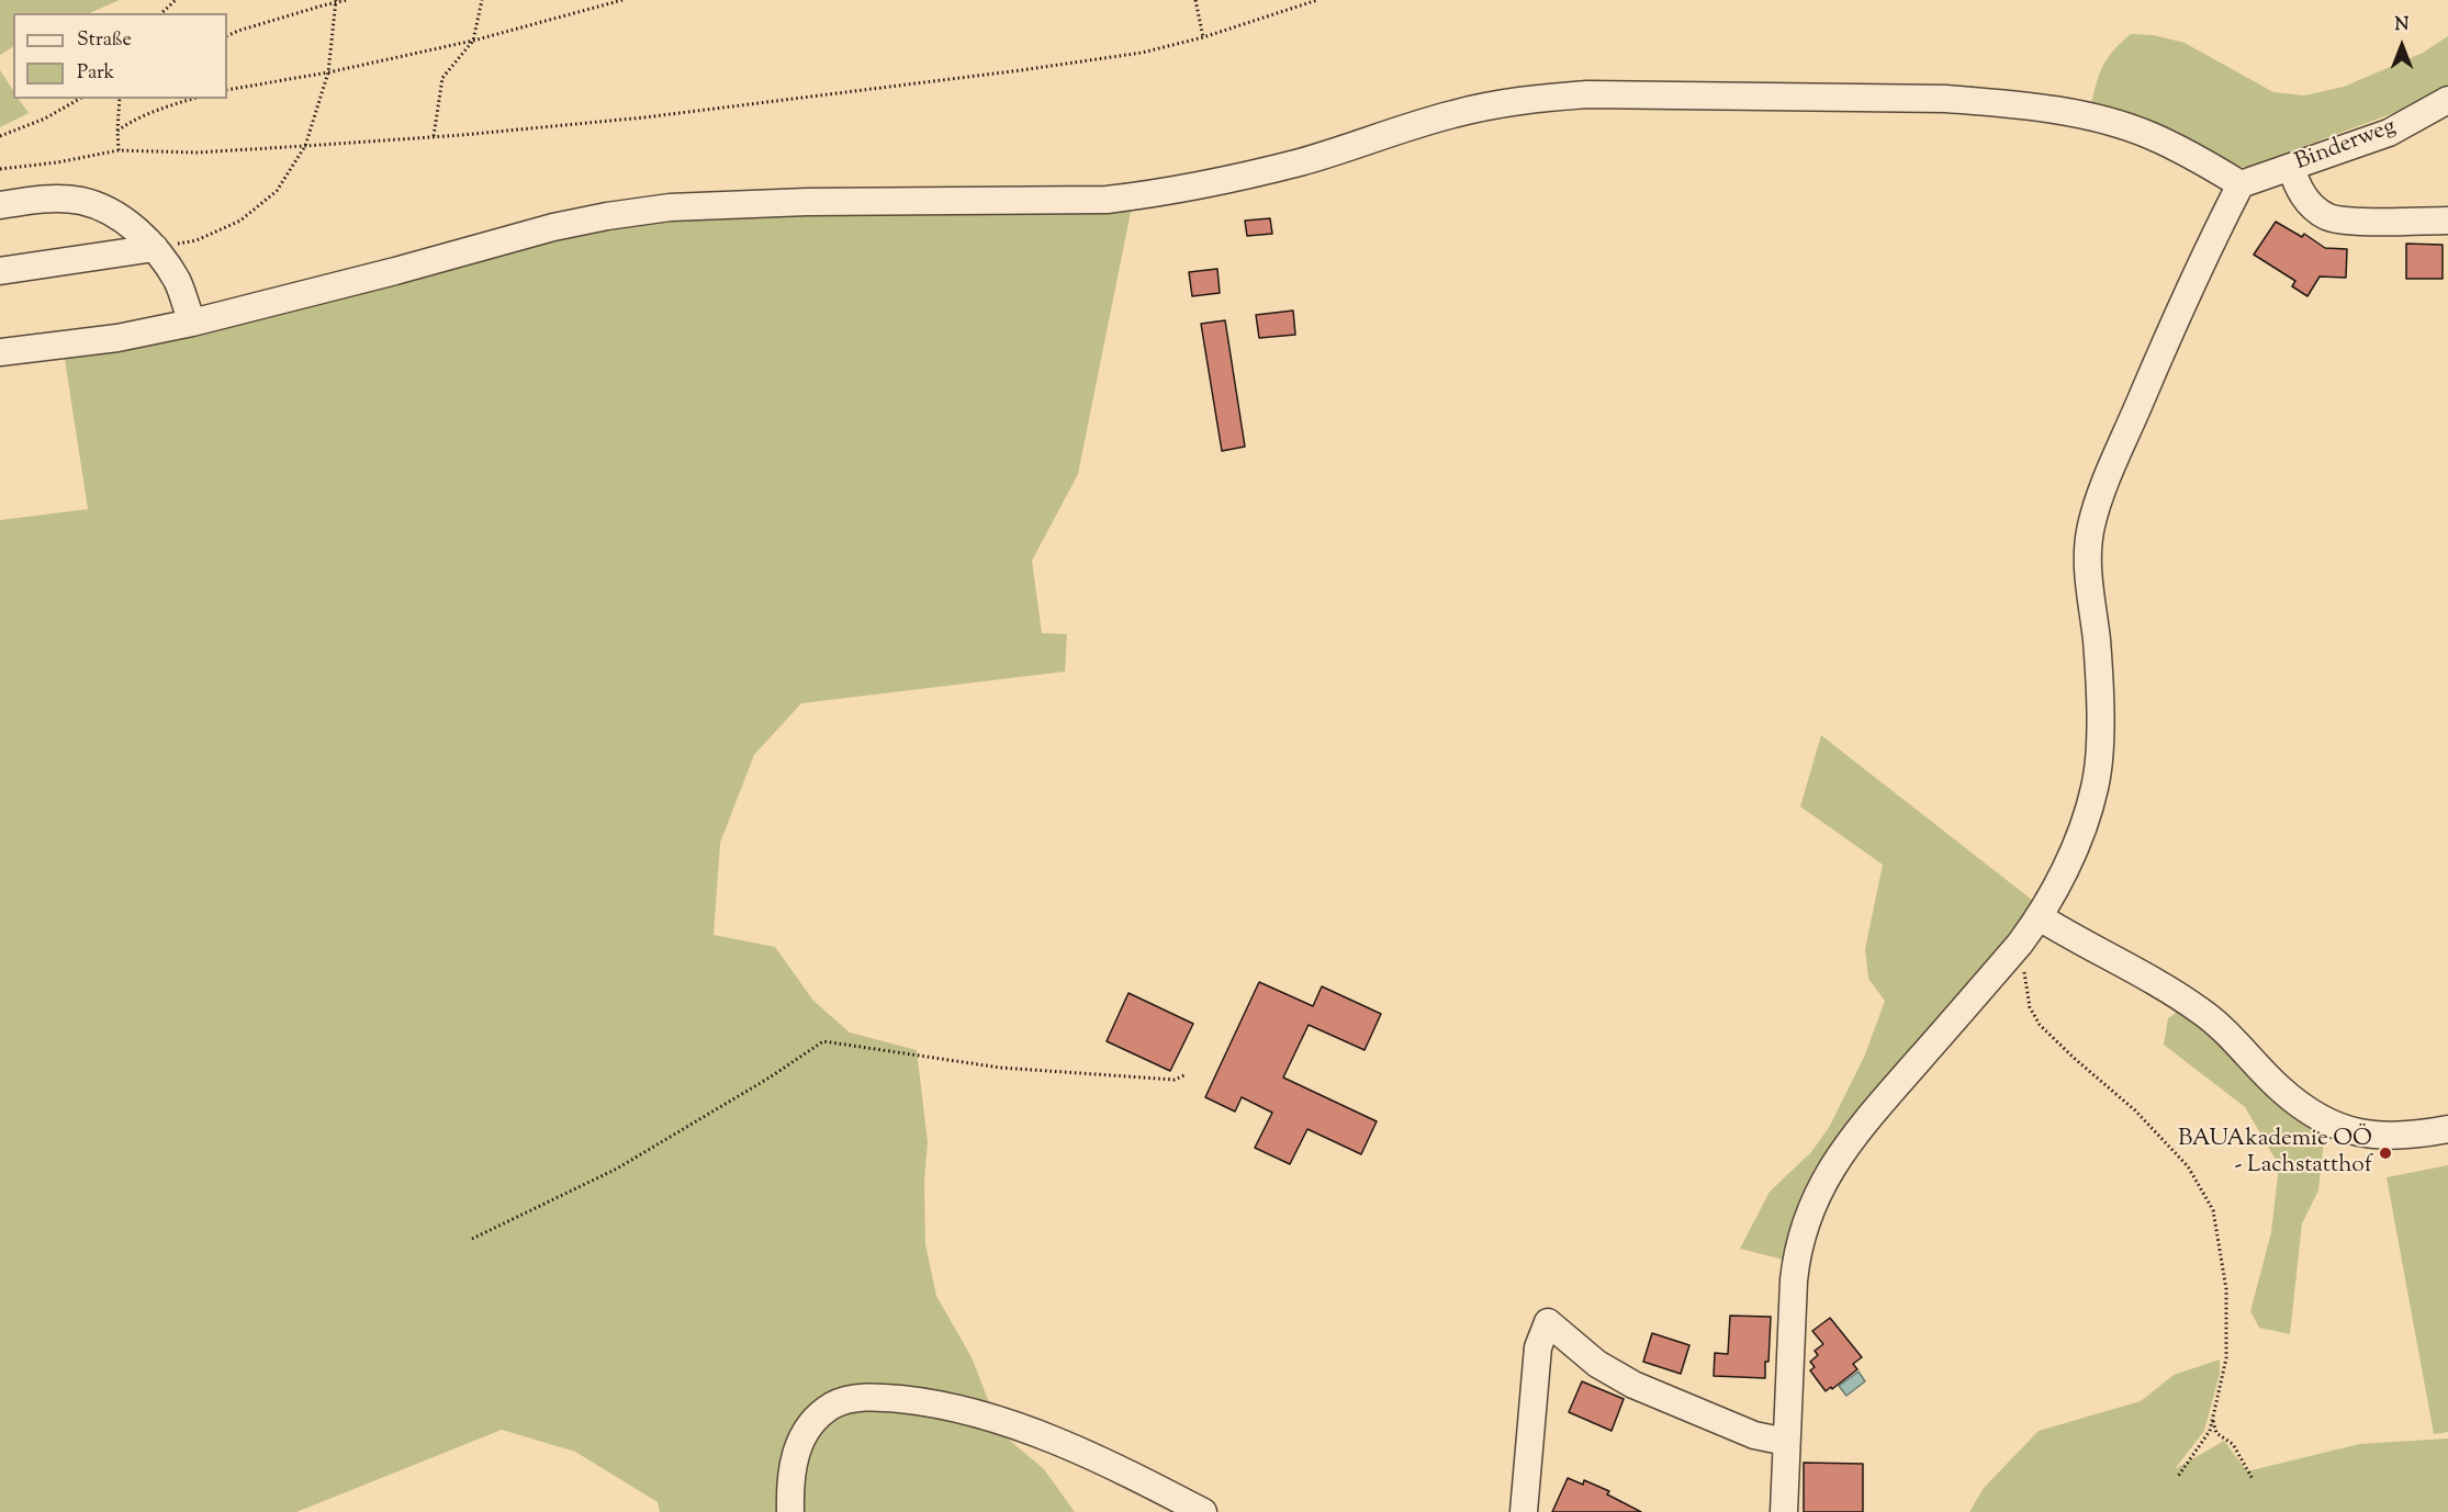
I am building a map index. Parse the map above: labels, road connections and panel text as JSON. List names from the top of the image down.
{
  "streets": {
    "street": ["Binderweg"]
  },
  "places": ["BAUAkademie OÖ - Lachstatthof"],
  "legend": ["Straße", "Park"],
  "north": "top"
}
